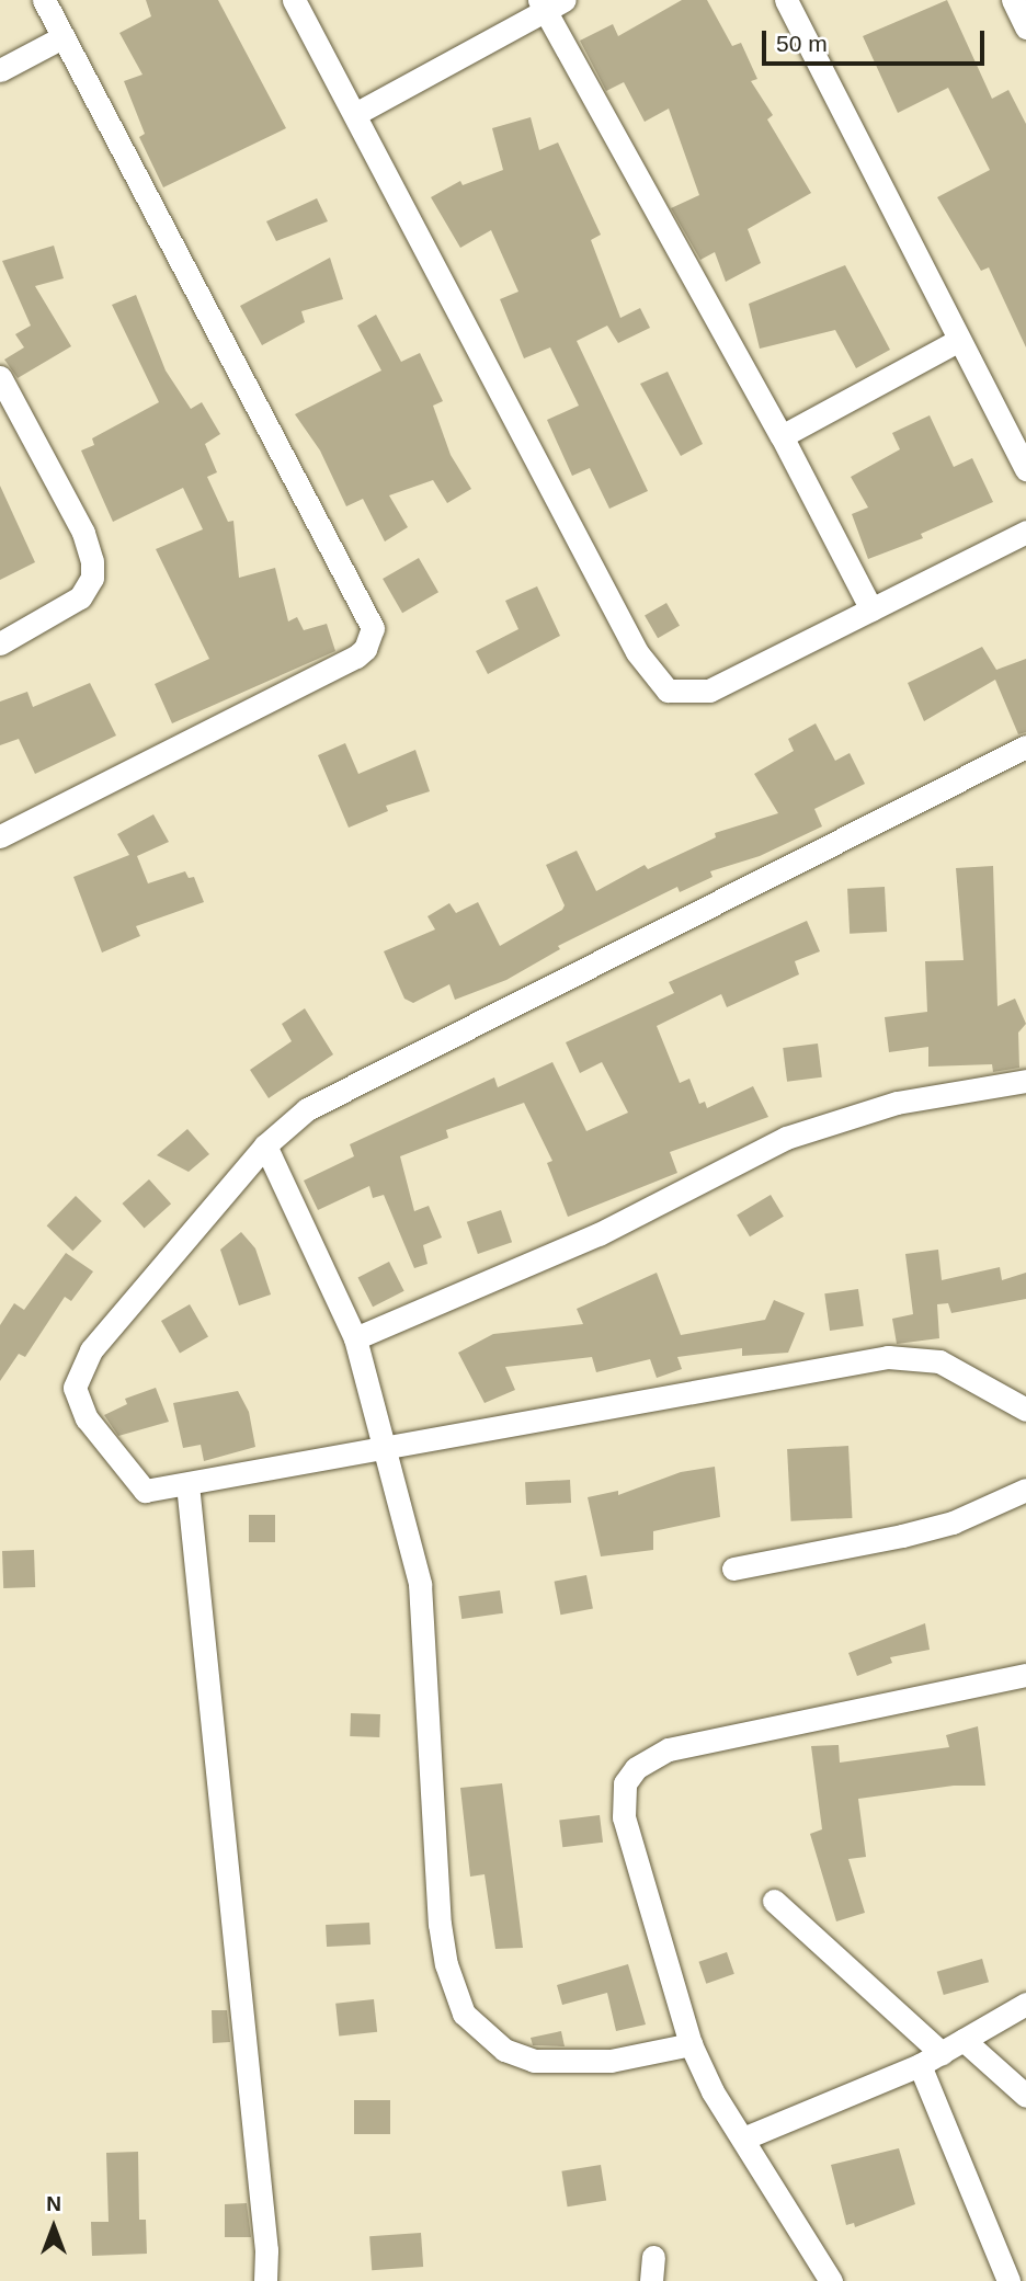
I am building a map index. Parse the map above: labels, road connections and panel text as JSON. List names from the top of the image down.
{
  "scale_bar": "50 m",
  "north": "top"
}
